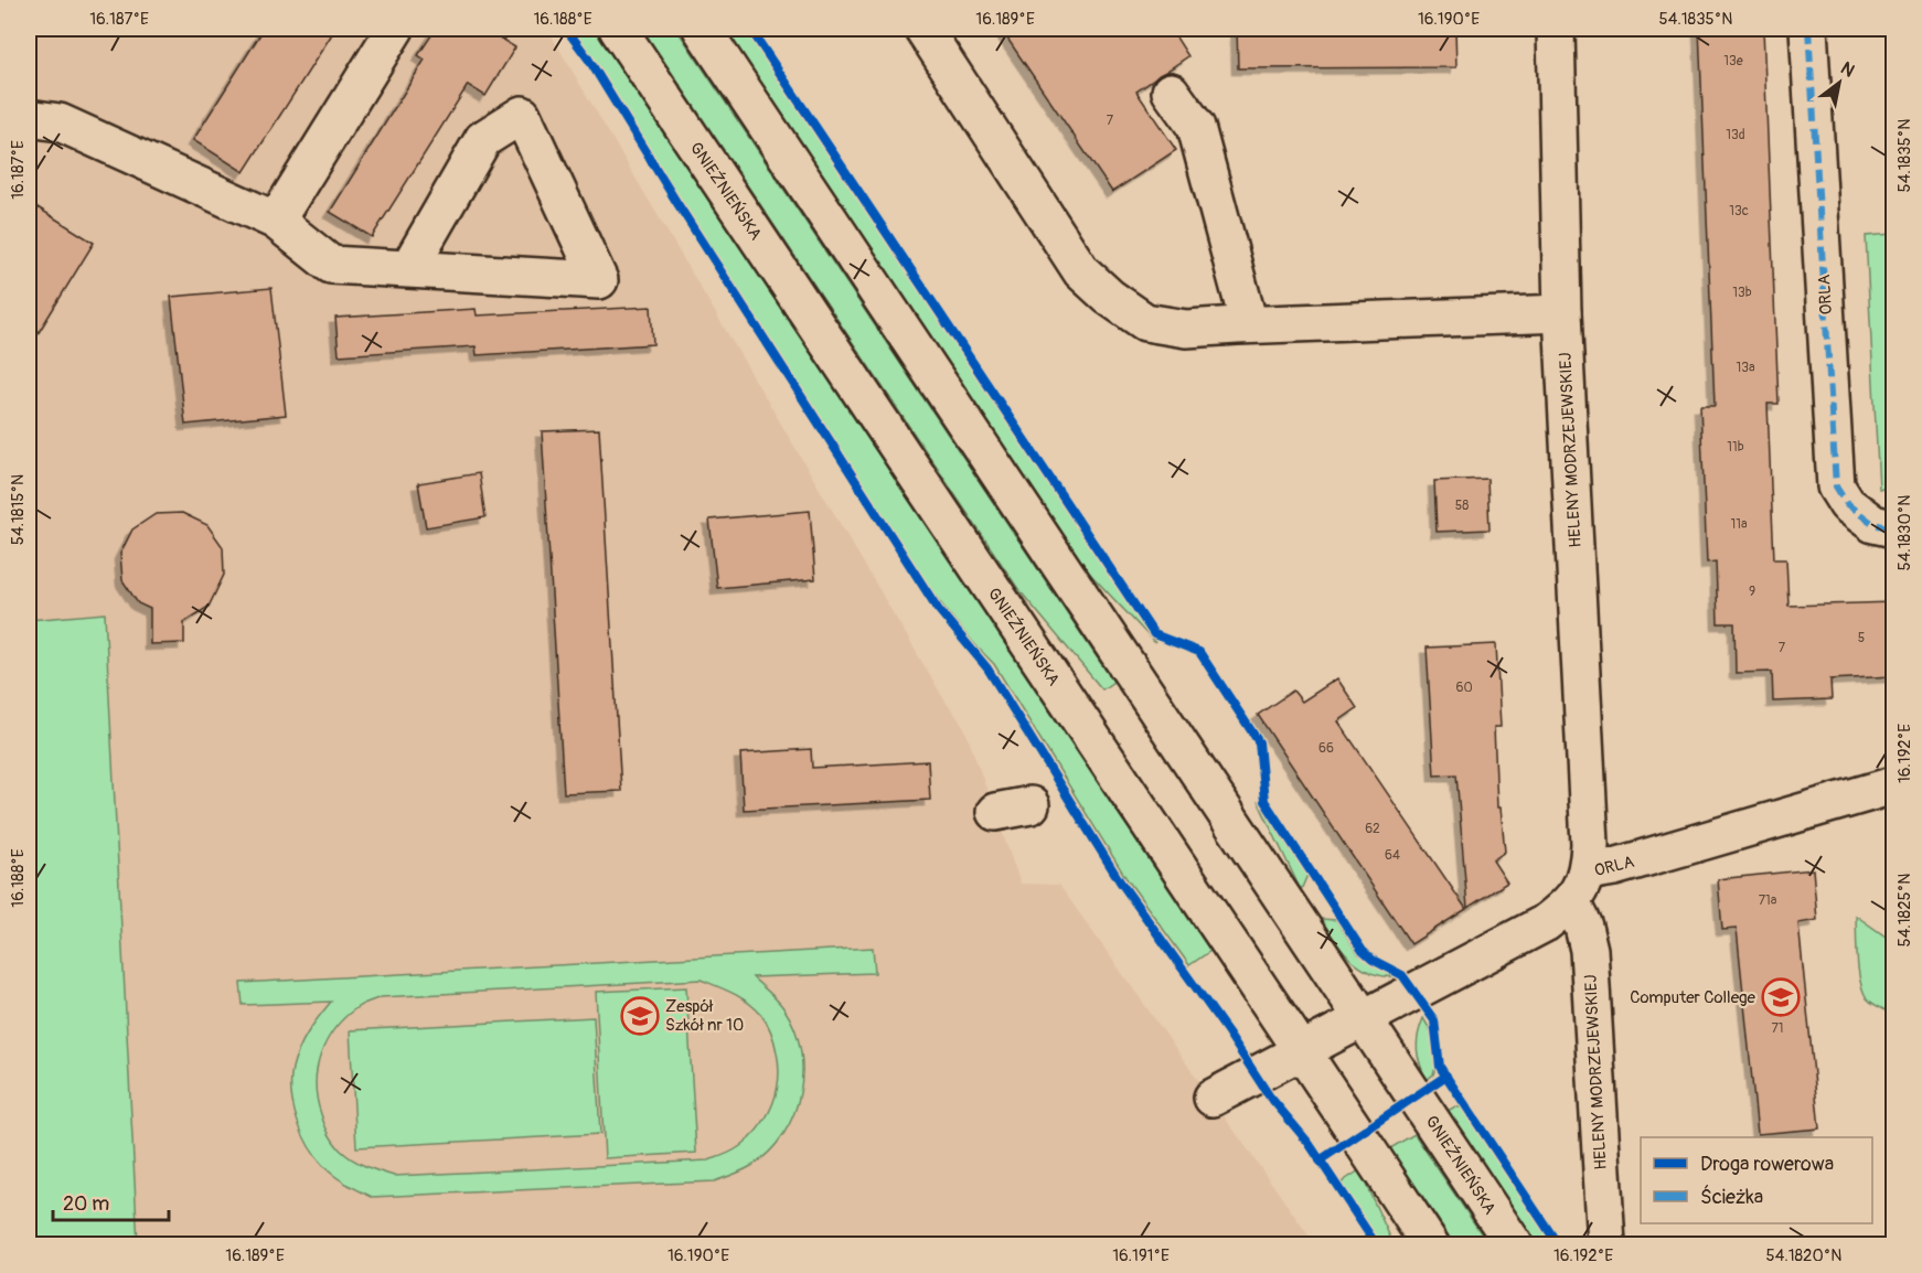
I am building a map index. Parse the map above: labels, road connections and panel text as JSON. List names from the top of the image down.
{
  "streets": {
    "street": ["GNIEŹNIEŃSKA", "ORLA", "HELENY MODRZEJEWSKIEJ"]
  },
  "crossings": [
    ["GNIEŹNIEŃSKA", "ORLA"],
    ["ORLA", "HELENY MODRZEJEWSKIEJ"]
  ],
  "places": {
    "school or university": ["Computer College", "Zespół Szkół nr 10"]
  },
  "house_numbers": [
    "13e",
    "7",
    "13d",
    "13c",
    "13b",
    "13a",
    "11b",
    "58",
    "11a",
    "9",
    "5",
    "7",
    "60",
    "66",
    "62",
    "64",
    "71a",
    "71"
  ],
  "legend": ["Droga rowerowa", "Ścieżka"],
  "scale_bar": "20 m",
  "north": "top right",
  "coordinates": [
    "16.187°E",
    "16.188°E",
    "16.189°E",
    "16.190°E",
    "54.1835°N",
    "54.1815°N",
    "54.1830°N",
    "16.192°E",
    "54.1825°N",
    "16.191°E",
    "54.1820°N"
  ]
}
